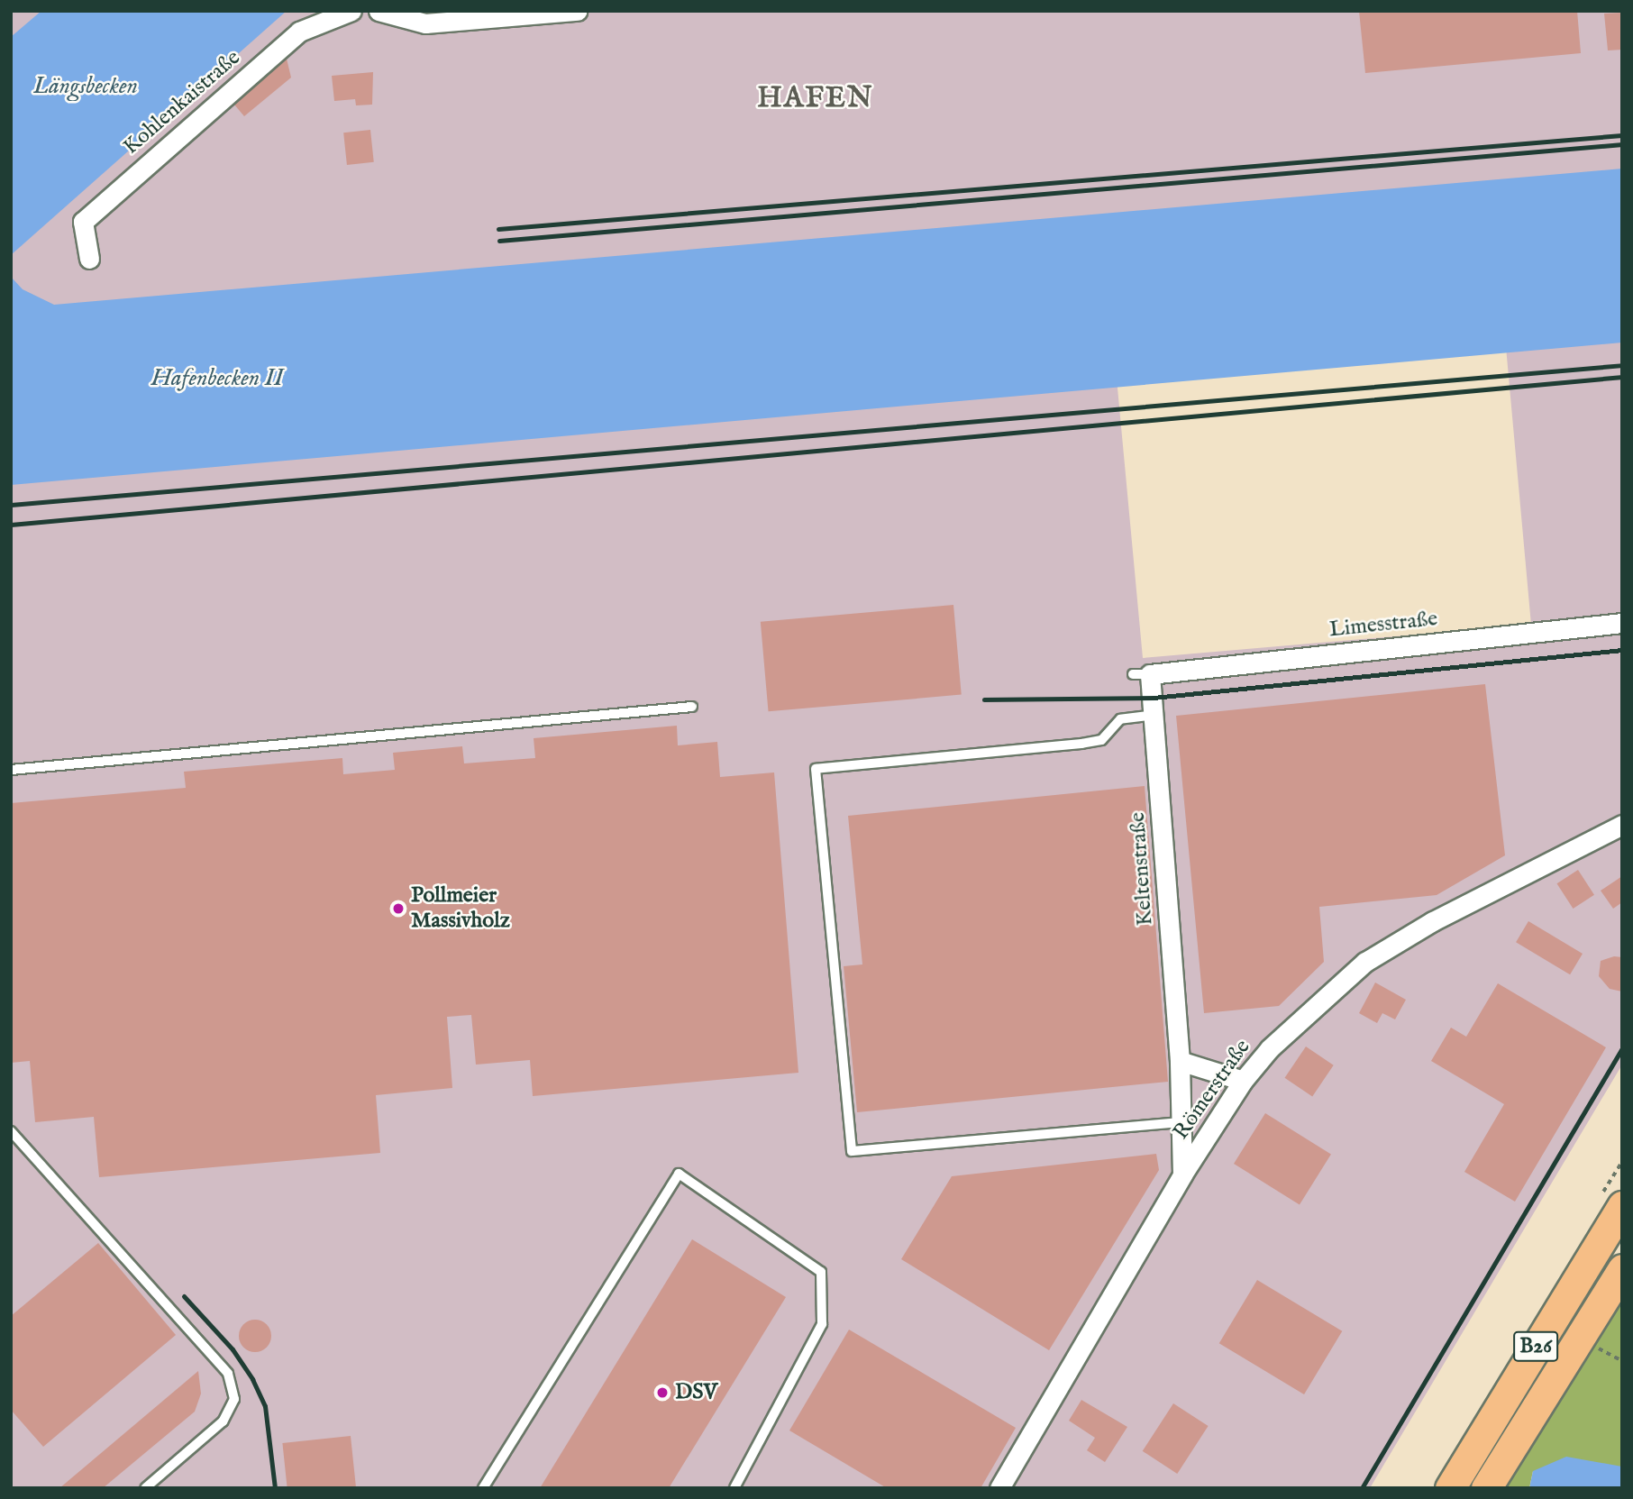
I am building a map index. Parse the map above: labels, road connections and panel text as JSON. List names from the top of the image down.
{
  "streets": {
    "main road": ["B26"],
    "street": [
      "Kohlenkaistraße",
      "Limesstraße",
      "Keltenstraße",
      "Römerstraße"
    ]
  },
  "crossings": [
    ["Limesstraße", "Keltenstraße"],
    ["Keltenstraße", "Römerstraße"]
  ],
  "districts": ["HAFEN"],
  "water": ["Längsbecken", "Hafenbecken II"],
  "places": ["Pollmeier Massivholz", "DSV"]
}
